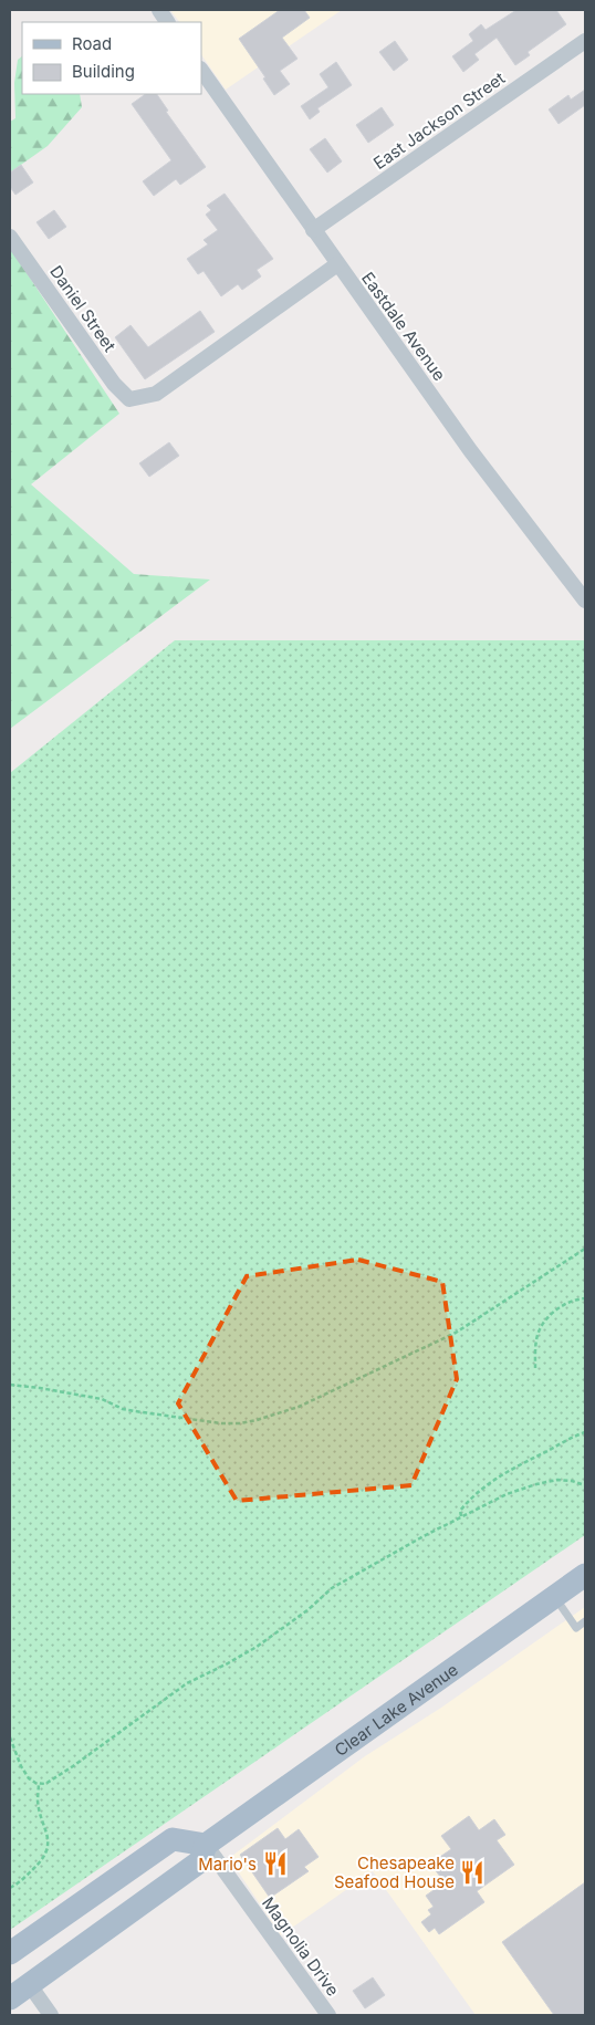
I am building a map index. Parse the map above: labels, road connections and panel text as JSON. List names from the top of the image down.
{
  "streets": {
    "main road": ["Clear Lake Avenue"],
    "street": [
      "East Jackson Street",
      "Daniel Street",
      "Eastdale Avenue",
      "Magnolia Drive"
    ]
  },
  "crossings": [
    ["East Jackson Street", "Eastdale Avenue"],
    ["Daniel Street", "Eastdale Avenue"],
    ["Clear Lake Avenue", "Magnolia Drive"]
  ],
  "places": {
    "restaurant": ["Mario's", "Chesapeake Seafood House"]
  },
  "legend": ["Road", "Building"]
}
